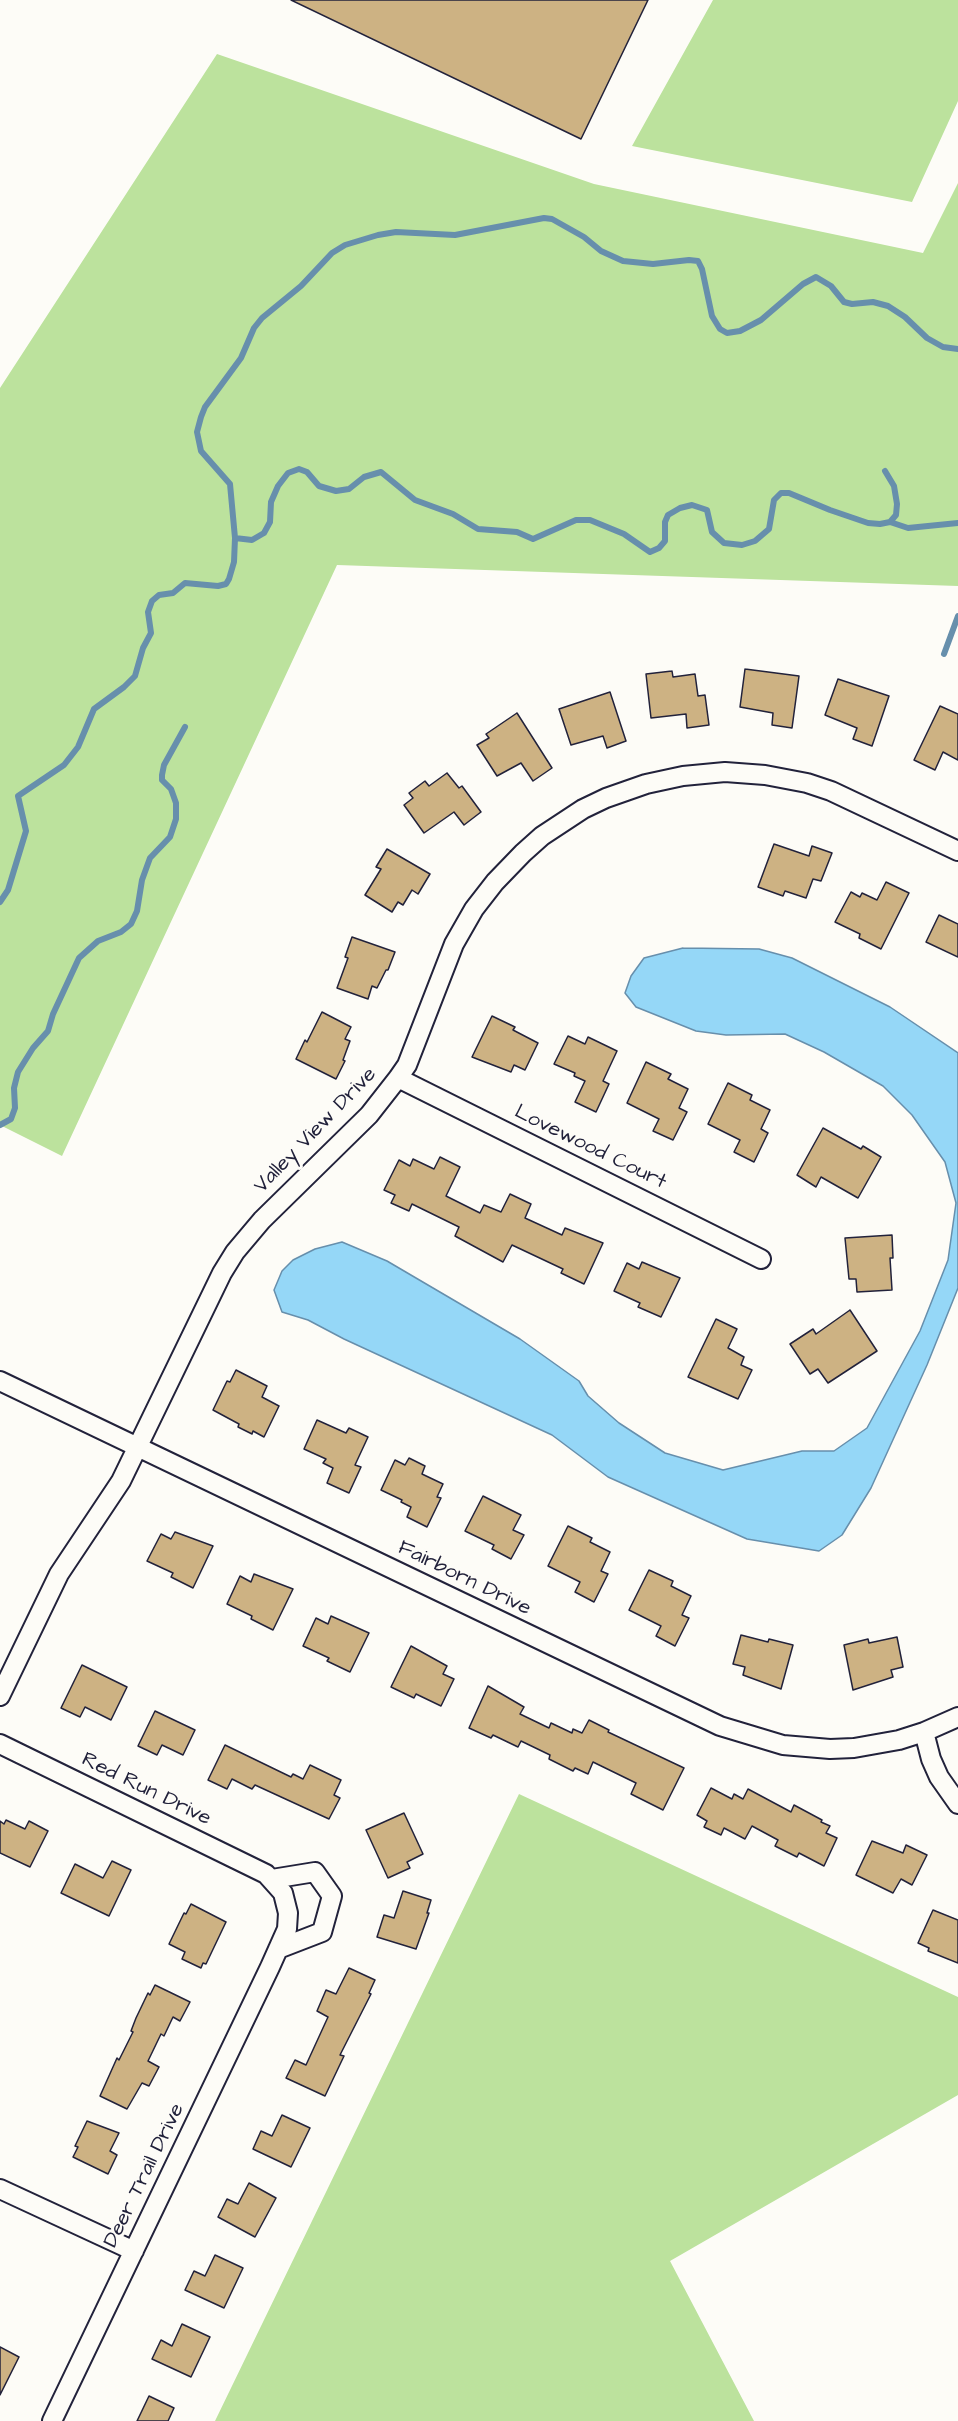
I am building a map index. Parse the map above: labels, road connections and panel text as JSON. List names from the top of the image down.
{
  "streets": {
    "street": [
      "Valley View Drive",
      "Lovewood Court",
      "Fairborn Drive",
      "Red Run Drive",
      "Deer Trail Drive"
    ]
  },
  "crossings": [
    ["Valley View Drive", "Lovewood Court"],
    ["Valley View Drive", "Fairborn Drive"],
    ["Red Run Drive", "Deer Trail Drive"]
  ]
}
